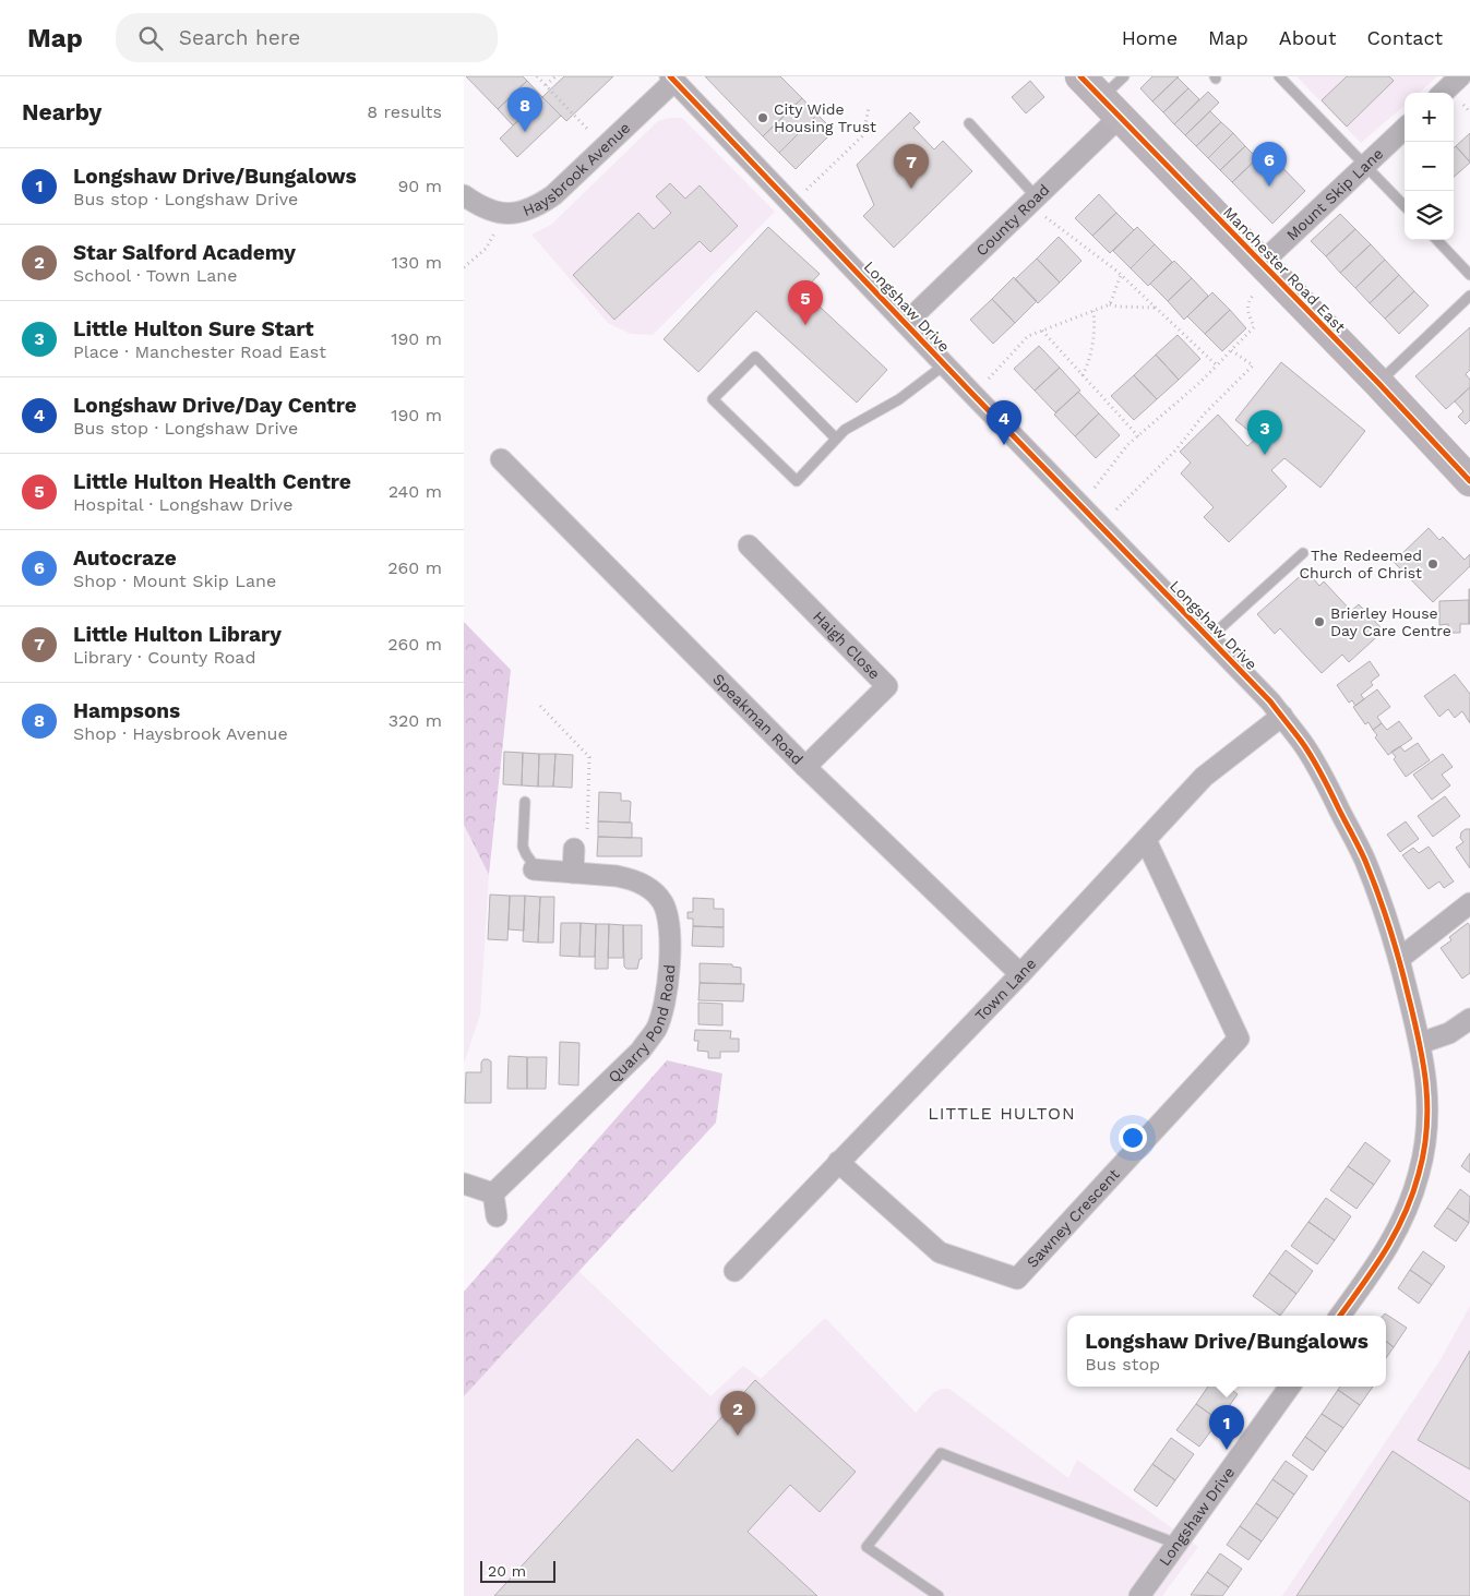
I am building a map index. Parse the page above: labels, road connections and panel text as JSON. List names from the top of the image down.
{
  "streets": {
    "main road": ["Manchester Road East"],
    "street": [
      "Haysbrook Avenue",
      "Mount Skip Lane",
      "County Road",
      "Longshaw Drive",
      "Haigh Close",
      "Speakman Road",
      "Town Lane",
      "Quarry Pond Road",
      "Sawney Crescent"
    ]
  },
  "crossings": [
    ["Haysbrook Avenue", "Longshaw Drive"],
    ["Mount Skip Lane", "Manchester Road East"],
    ["County Road", "Manchester Road East"],
    ["County Road", "Longshaw Drive"],
    ["Longshaw Drive", "Town Lane"],
    ["Haigh Close", "Speakman Road"],
    ["Speakman Road", "Town Lane"],
    ["Town Lane", "Sawney Crescent"]
  ],
  "districts": ["LITTLE HULTON"],
  "places": ["City Wide Housing Trust", "The Redeemed Church of Christ", "Brierley House Day Care Centre"],
  "scale_bar": "20 m",
  "page": {
    "header": "Map",
    "search": "Search here",
    "nav": [
      "Home",
      "Map",
      "About",
      "Contact"
    ],
    "heading": ["Nearby", "8 results"],
    "pins": [
      "8",
      "6",
      "7",
      "5",
      "4",
      "3",
      "2",
      "1"
    ],
    "map_buttons": ["+", "−"],
    "list": [
      {
        "mark": "1",
        "name": "Longshaw Drive/Bungalows",
        "note": "Bus stop · Longshaw Drive",
        "value": "90 m"
      },
      {
        "mark": "2",
        "name": "Star Salford Academy",
        "note": "School · Town Lane",
        "value": "130 m"
      },
      {
        "mark": "3",
        "name": "Little Hulton Sure Start",
        "note": "Place · Manchester Road East",
        "value": "190 m"
      },
      {
        "mark": "4",
        "name": "Longshaw Drive/Day Centre",
        "note": "Bus stop · Longshaw Drive",
        "value": "190 m"
      },
      {
        "mark": "5",
        "name": "Little Hulton Health Centre",
        "note": "Hospital · Longshaw Drive",
        "value": "240 m"
      },
      {
        "mark": "6",
        "name": "Autocraze",
        "note": "Shop · Mount Skip Lane",
        "value": "260 m"
      },
      {
        "mark": "7",
        "name": "Little Hulton Library",
        "note": "Library · County Road",
        "value": "260 m"
      },
      {
        "mark": "8",
        "name": "Hampsons",
        "note": "Shop · Haysbrook Avenue",
        "value": "320 m"
      }
    ],
    "popup": ["Longshaw Drive/Bungalows", "Bus stop"],
    "scale": "20 m"
  }
}
